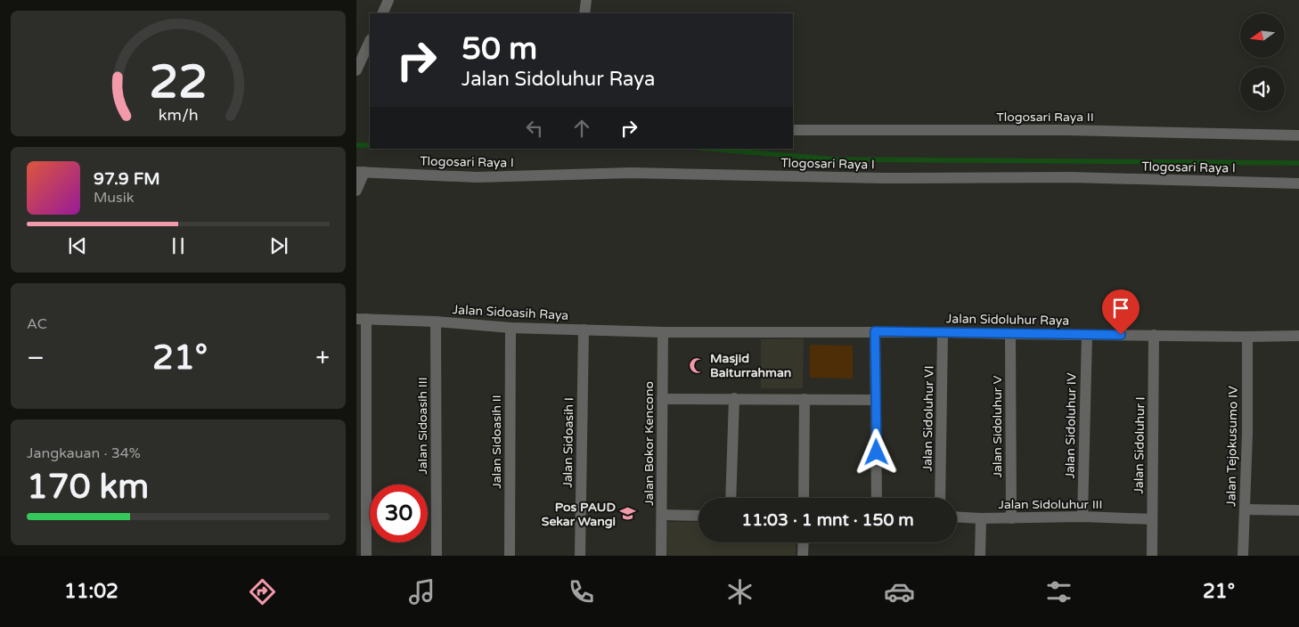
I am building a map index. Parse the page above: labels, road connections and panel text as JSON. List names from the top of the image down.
{
  "streets": {
    "street": [
      "Tlogosari Raya II",
      "Tlogosari Raya I",
      "Jalan Sidoasih Raya",
      "Jalan Sidoluhur Raya",
      "Jalan Sidoluhur VI",
      "Jalan Sidoasih III",
      "Jalan Sidoluhur IV",
      "Jalan Sidoluhur V",
      "Jalan Sidoasih II",
      "Jalan Sidoasih I",
      "Jalan Bokor Kencono",
      "Jalan Sidoluhur I",
      "Jalan Tejokusumo IV",
      "Jalan Sidoluhur III"
    ]
  },
  "crossings": [
    ["Jalan Sidoasih Raya", "Jalan Sidoluhur Raya"],
    ["Jalan Sidoasih Raya", "Jalan Sidoasih III"],
    ["Jalan Sidoasih Raya", "Jalan Sidoasih II"],
    ["Jalan Sidoasih Raya", "Jalan Sidoasih I"],
    ["Jalan Sidoasih Raya", "Jalan Bokor Kencono"],
    ["Jalan Sidoluhur Raya", "Jalan Sidoluhur VI"],
    ["Jalan Sidoluhur Raya", "Jalan Sidoluhur IV"],
    ["Jalan Sidoluhur Raya", "Jalan Sidoluhur V"],
    ["Jalan Sidoluhur Raya", "Jalan Bokor Kencono"],
    ["Jalan Sidoluhur Raya", "Jalan Sidoluhur I"],
    ["Jalan Sidoluhur Raya", "Jalan Tejokusumo IV"],
    ["Jalan Sidoluhur IV", "Jalan Sidoluhur III"],
    ["Jalan Sidoluhur V", "Jalan Sidoluhur III"],
    ["Jalan Sidoluhur I", "Jalan Sidoluhur III"]
  ],
  "places": {
    "mosque": ["Masjid Baiturrahman"],
    "school or university": ["Pos PAUD Sekar Wangi"]
  },
  "north": "left",
  "page": {
    "turn": ["50 m", "Jalan Sidoluhur Raya"],
    "song": ["97.9 FM", "Musik"],
    "tile": [
      "AC",
      ["Jangkauan · 34%", "170 km"]
    ],
    "heat": ["−", "21°", "+"],
    "limit": "30",
    "trip": "11:03 · 1 mnt · 150 m",
    "tabs": ["11:02", "21°"],
    "gauge": ["22", "km/h"]
  }
}
